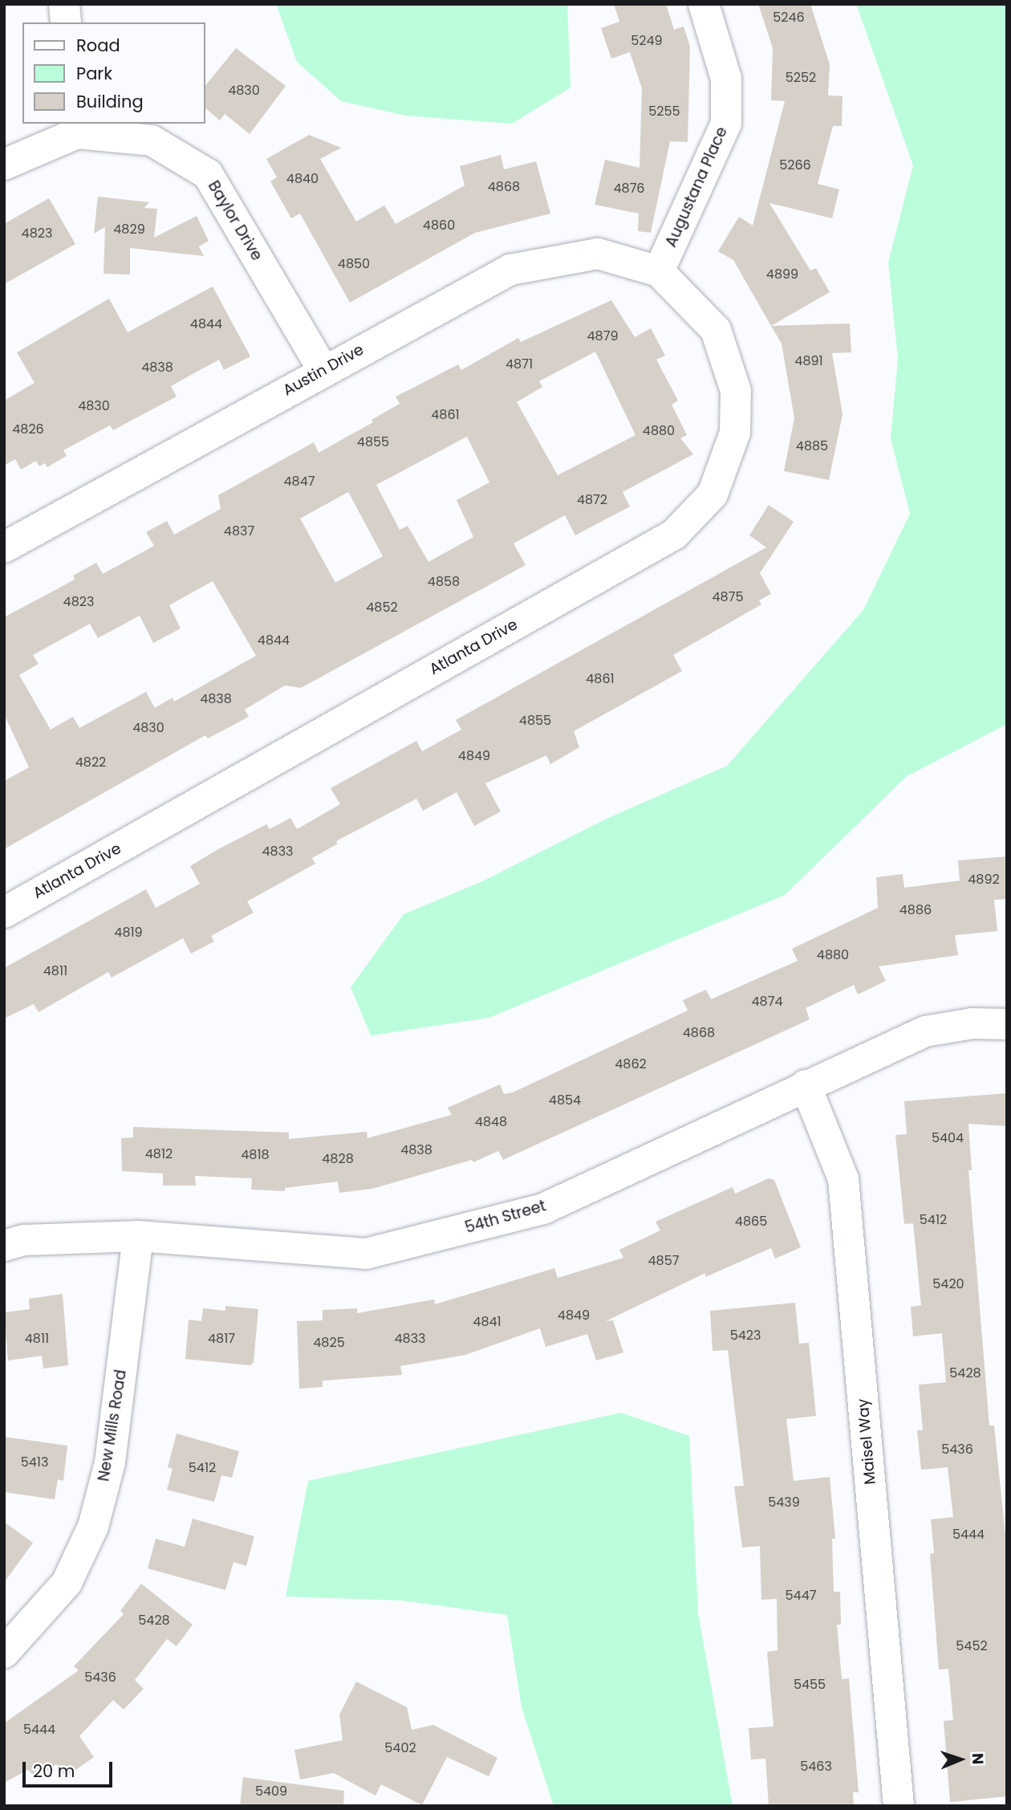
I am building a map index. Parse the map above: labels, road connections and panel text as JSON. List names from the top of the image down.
{
  "streets": {
    "street": [
      "Augustana Place",
      "Baylor Drive",
      "Austin Drive",
      "Atlanta Drive",
      "54th Street",
      "New Mills Road",
      "Maisel Way"
    ]
  },
  "crossings": [
    ["Augustana Place", "Austin Drive"],
    ["Augustana Place", "Atlanta Drive"],
    ["Baylor Drive", "Austin Drive"],
    ["Austin Drive", "Atlanta Drive"],
    ["54th Street", "New Mills Road"],
    ["54th Street", "Maisel Way"]
  ],
  "house_numbers": [
    "5246",
    "5249",
    "5252",
    "4830",
    "5255",
    "5266",
    "4840",
    "4868",
    "4876",
    "4860",
    "4829",
    "4823",
    "4850",
    "4899",
    "4844",
    "4879",
    "4891",
    "4871",
    "4838",
    "4830",
    "4861",
    "4826",
    "4880",
    "4855",
    "4885",
    "4847",
    "4872",
    "4837",
    "4858",
    "4875",
    "4823",
    "4852",
    "4844",
    "4861",
    "4838",
    "4855",
    "4830",
    "4849",
    "4822",
    "4833",
    "4892",
    "4886",
    "4819",
    "4880",
    "4811",
    "4874",
    "4868",
    "4862",
    "4854",
    "4848",
    "5404",
    "4838",
    "4812",
    "4818",
    "4828",
    "5412",
    "4865",
    "4857",
    "5420",
    "4849",
    "4841",
    "5423",
    "4811",
    "4817",
    "4833",
    "4825",
    "5428",
    "5436",
    "5413",
    "5412",
    "5439",
    "5444",
    "5447",
    "5428",
    "5452",
    "5436",
    "5455",
    "5444",
    "5402",
    "5463",
    "5409"
  ],
  "legend": ["Road", "Park", "Building"],
  "scale_bar": "20 m",
  "north": "right"
}
